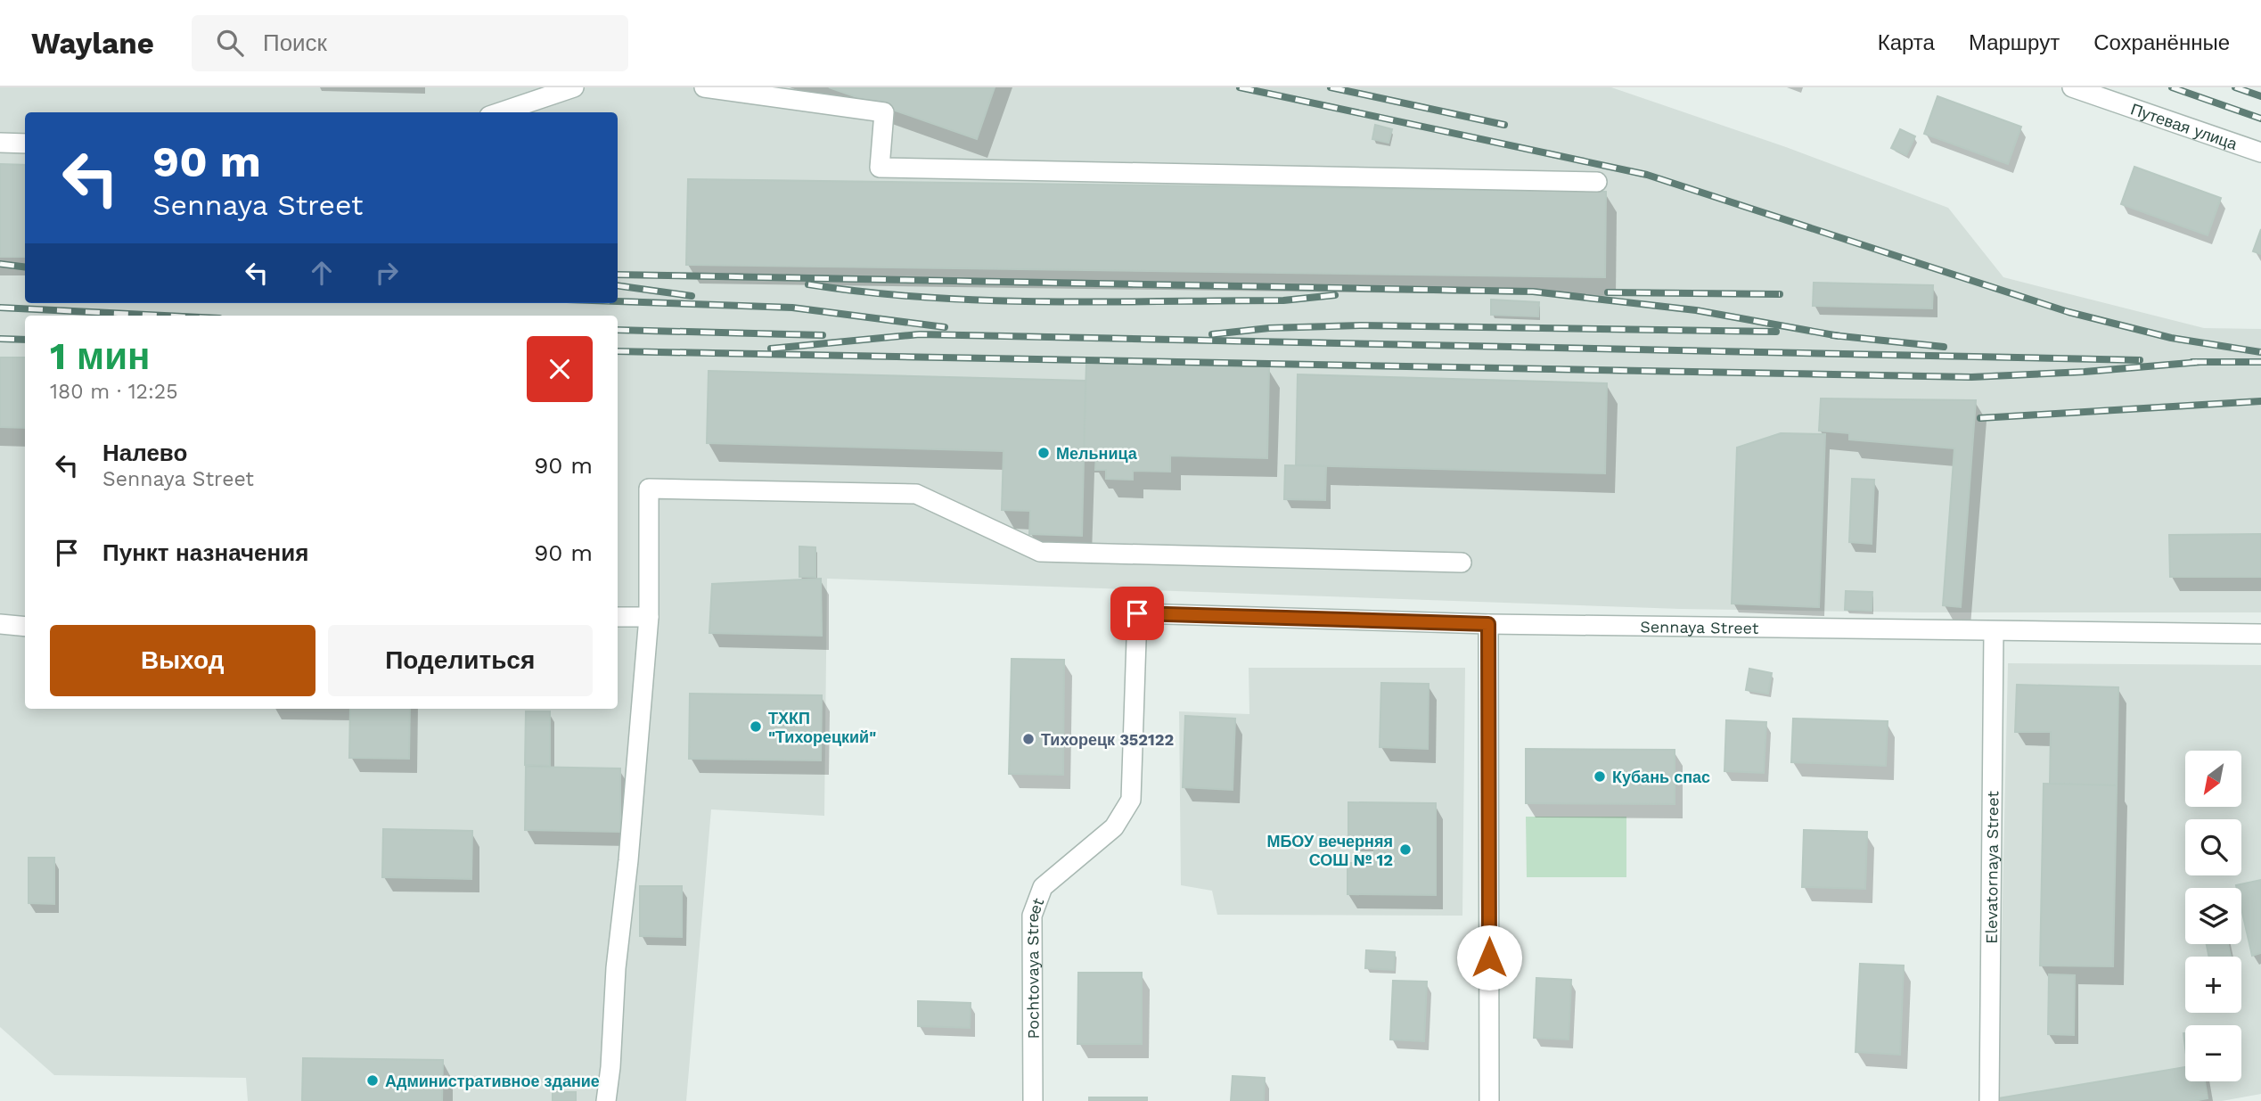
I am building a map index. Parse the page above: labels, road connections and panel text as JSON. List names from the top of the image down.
{
  "streets": {
    "street": [
      "Путевая улица",
      "Sennaya Street",
      "Elevatornaya Street",
      "Pochtovaya Street"
    ]
  },
  "crossings": [
    ["Sennaya Street", "Elevatornaya Street"],
    ["Sennaya Street", "Pochtovaya Street"]
  ],
  "places": [
    "Мельница",
    "ТХКП \"Тихорецкий\"",
    "Тихорецк 352122",
    "Кубань спас",
    "МБОУ вечерняя СОШ № 12",
    "Административное здание"
  ],
  "north": "bottom left",
  "page": {
    "header": "Waylane",
    "search": "Поиск",
    "nav": ["Карта", "Маршрут", "Сохранённые"],
    "turn": ["90 m", "Sennaya Street"],
    "heading": ["1 мин", "180 m · 12:25"],
    "list": [
      {
        "name": "Налево",
        "note": "Sennaya Street",
        "value": "90 m"
      },
      {
        "name": "Пункт назначения",
        "value": "90 m"
      }
    ],
    "buttons": ["Выход", "Поделиться"],
    "map_buttons": ["+", "−"]
  }
}
